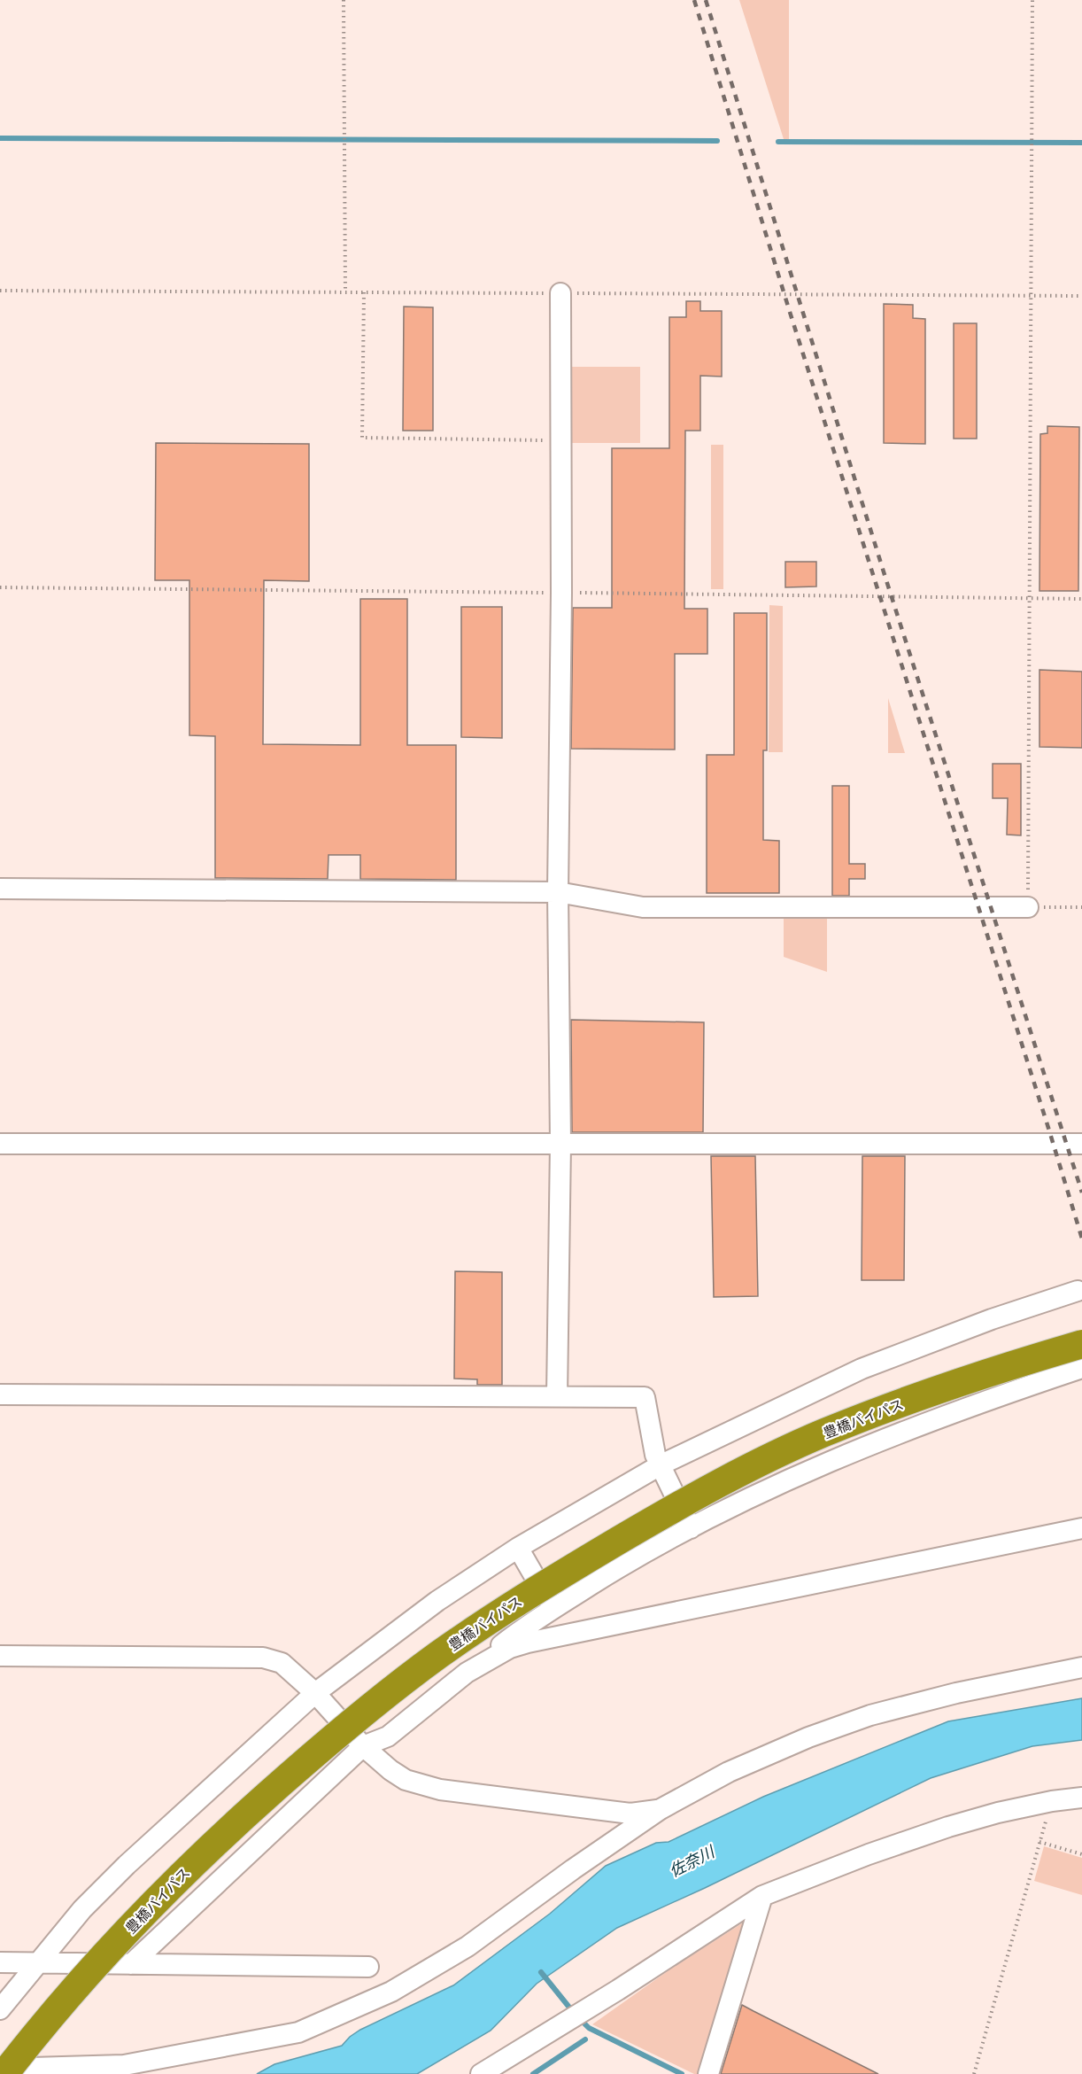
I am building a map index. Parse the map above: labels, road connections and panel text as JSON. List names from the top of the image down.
{
  "streets": {
    "highway": ["豊橋バイパス"]
  },
  "water": ["佐奈川"]
}
